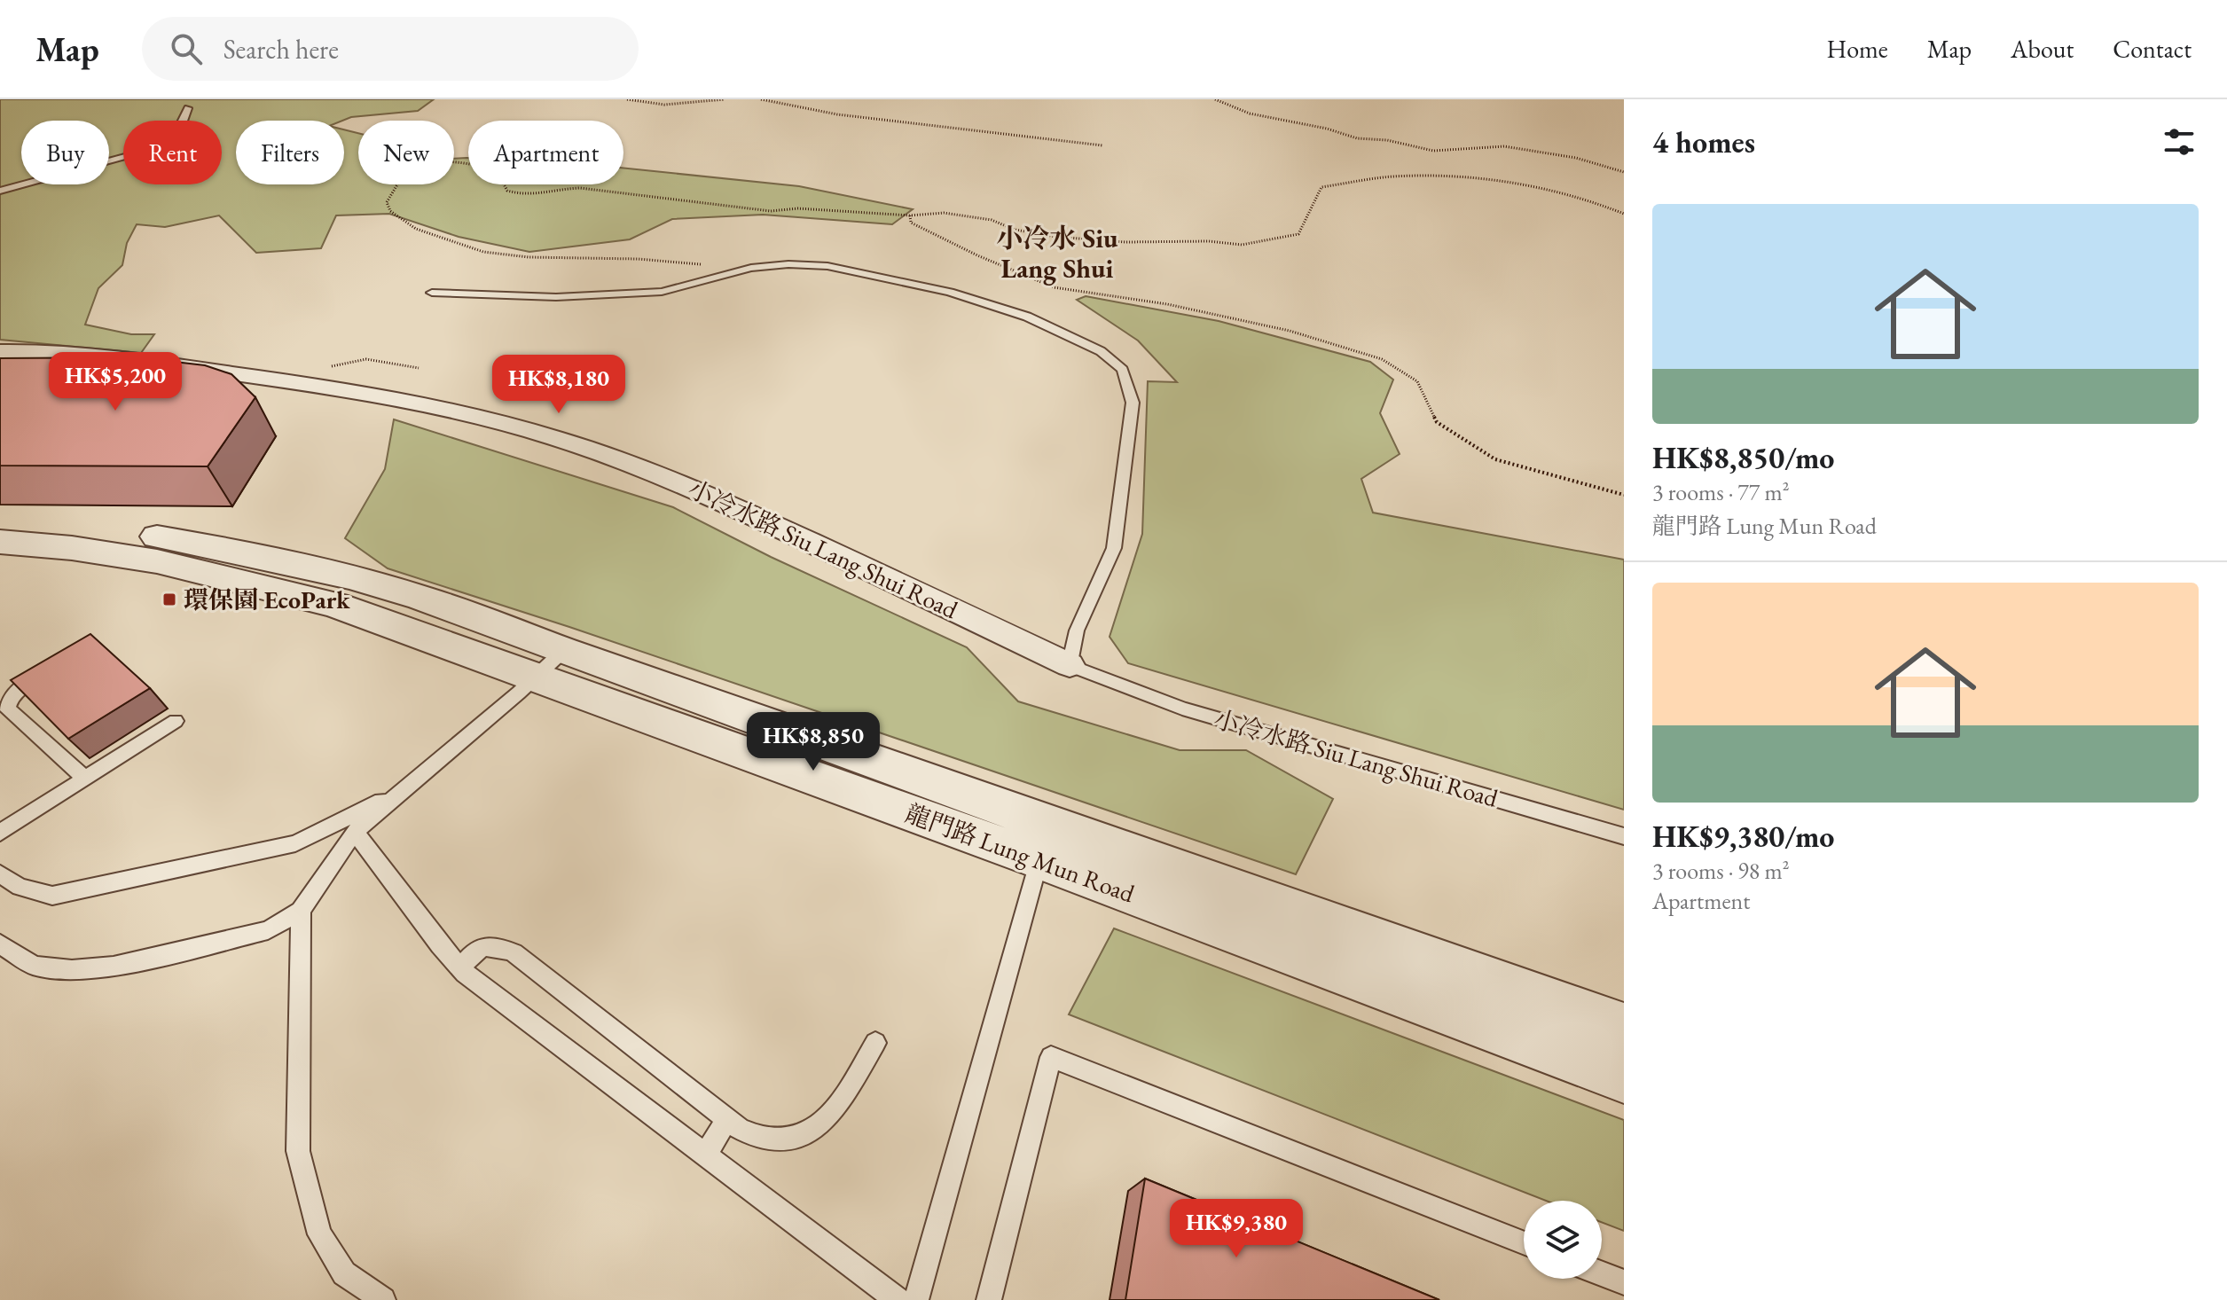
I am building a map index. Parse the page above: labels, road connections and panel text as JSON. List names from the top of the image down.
{
  "streets": {
    "street": ["小冷水路 Siu Lang Shui Road", "龍門路 Lung Mun Road"]
  },
  "districts": ["小冷水 Siu Lang Shui"],
  "places": {
    "transit": ["環保園 EcoPark"]
  },
  "page": {
    "header": "Map",
    "search": "Search here",
    "nav": [
      "Home",
      "Map",
      "About",
      "Contact"
    ],
    "heading": "4 homes",
    "chip": [
      "Buy",
      "Rent",
      "Filters",
      "New",
      "Apartment"
    ],
    "list": [
      {
        "name": "HK$8,850/mo",
        "note": "3 rooms · 77 m² · 龍門路 Lung Mun Road"
      },
      {
        "name": "HK$9,380/mo",
        "note": "3 rooms · 98 m² · Apartment"
      }
    ],
    "price": [
      "HK$5,200",
      "HK$8,180",
      "HK$8,850",
      "HK$9,380"
    ]
  }
}
